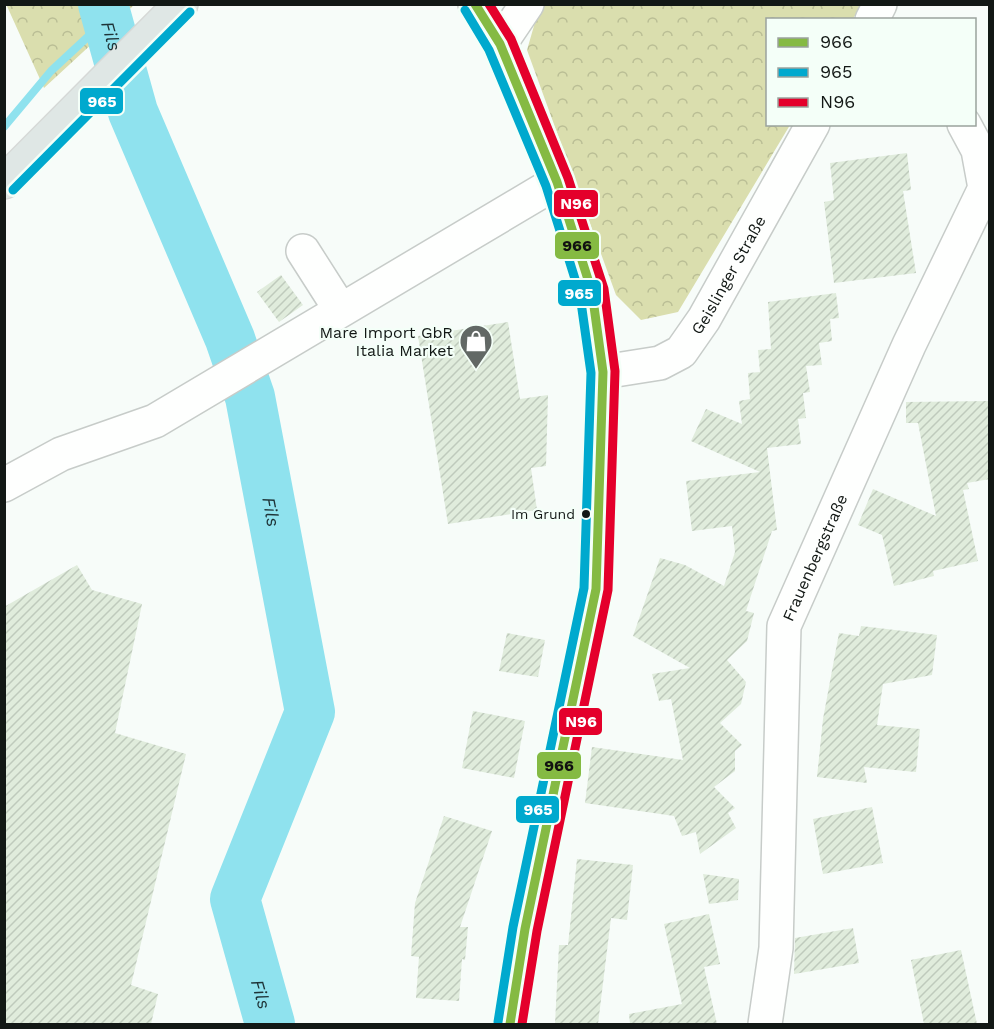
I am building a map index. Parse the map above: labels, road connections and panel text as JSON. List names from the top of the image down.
{
  "streets": {
    "street": ["Geislinger Straße", "Frauenbergstraße"]
  },
  "water": ["Fils"],
  "places": {
    "shop": ["Mare Import GbR Italia Market"],
    "other": ["Im Grund"]
  },
  "lines": ["transit line 966", "transit line N96", "transit line 965"],
  "legend": ["966", "965", "N96"]
}
